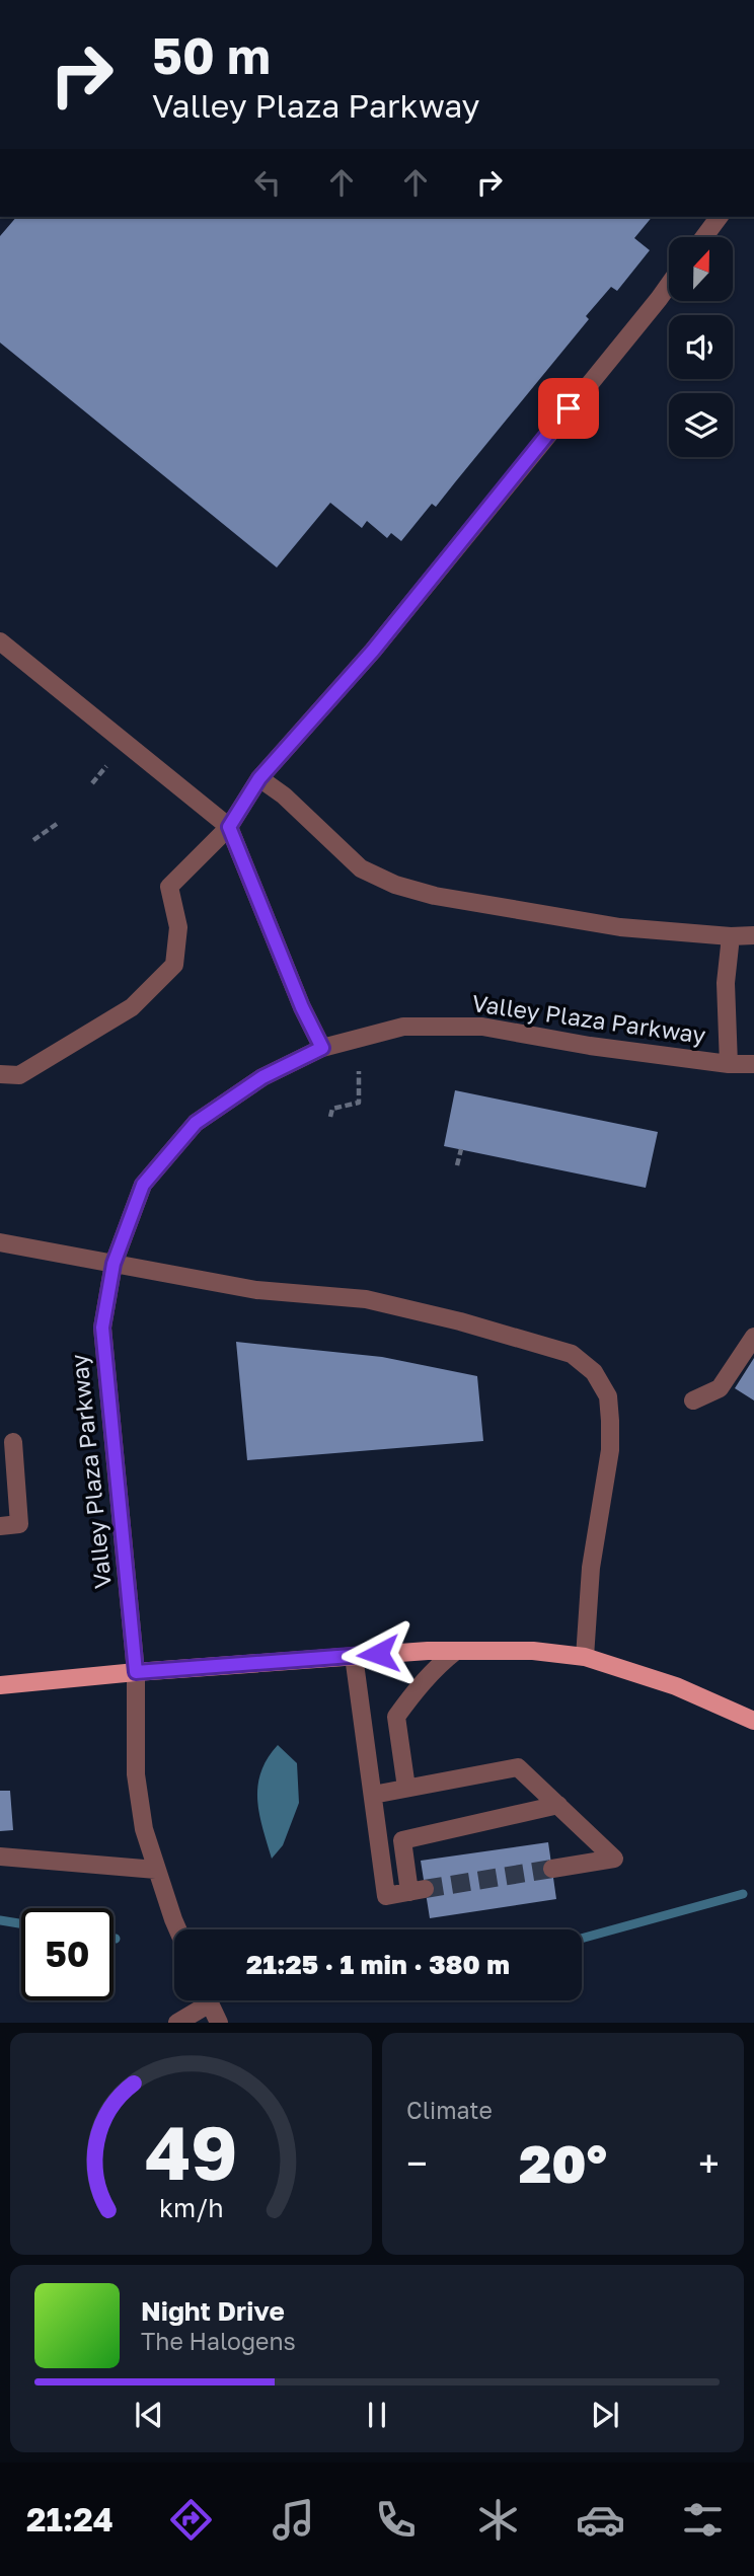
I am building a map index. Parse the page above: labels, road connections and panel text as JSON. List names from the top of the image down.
{
  "streets": {
    "street": ["Valley Plaza Parkway"]
  },
  "north": "top",
  "page": {
    "turn": ["50 m", "Valley Plaza Parkway"],
    "limit": "50",
    "trip": "21:25 · 1 min · 380 m",
    "tile": "Climate",
    "heat": ["−", "20°", "+"],
    "song": ["Night Drive", "The Halogens"],
    "tabs": "21:24",
    "gauge": ["49", "km/h"]
  }
}
